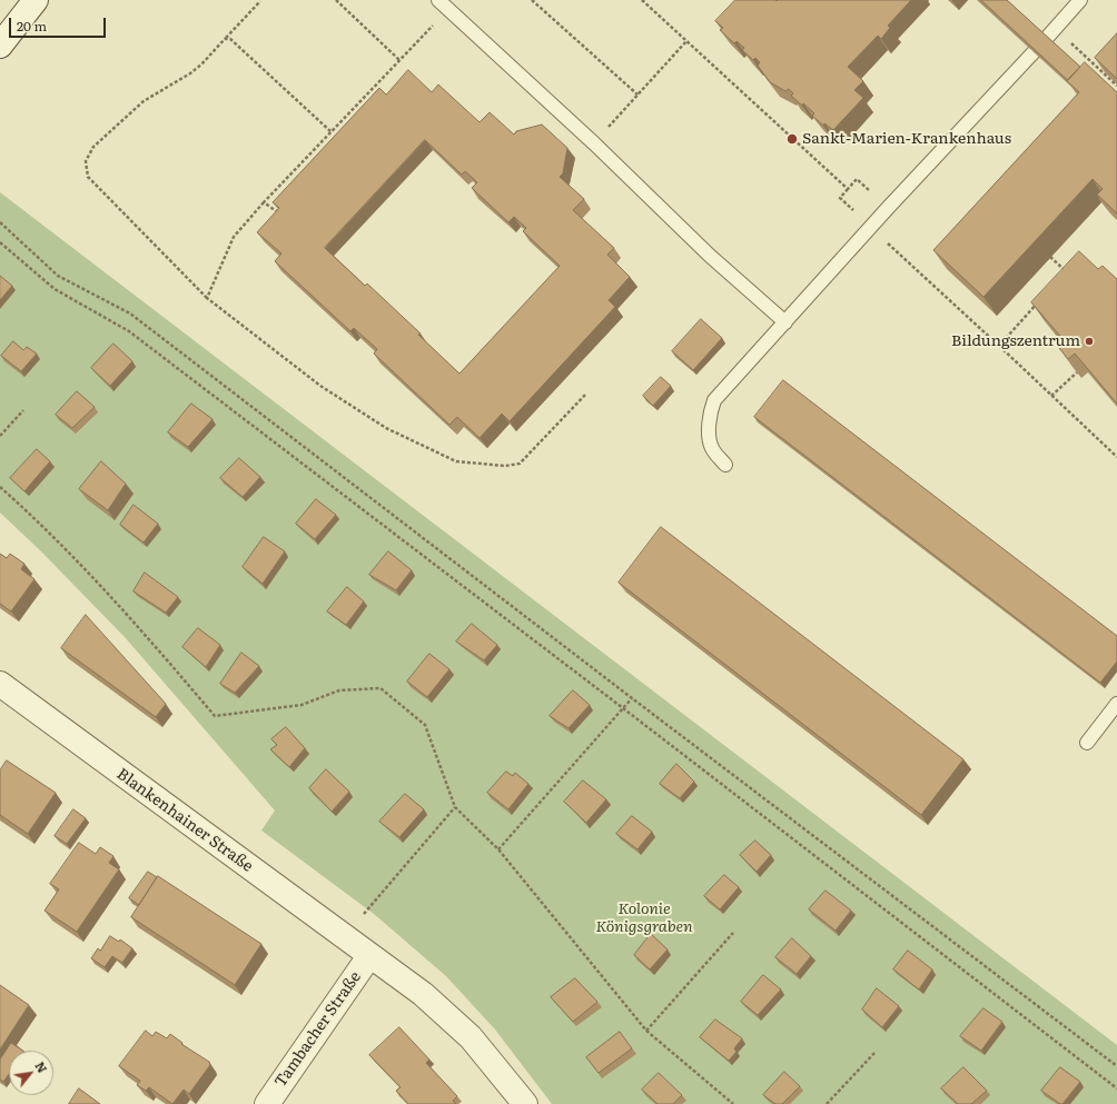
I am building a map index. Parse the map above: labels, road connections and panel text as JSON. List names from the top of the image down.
{
  "streets": {
    "street": ["Blankenhainer Straße", "Tambacher Straße"]
  },
  "crossings": [
    ["Blankenhainer Straße", "Tambacher Straße"]
  ],
  "parks": ["Kolonie Königsgraben"],
  "places": ["Sankt-Marien-Krankenhaus", "Bildungszentrum"],
  "scale_bar": "20 m",
  "north": "top right"
}
